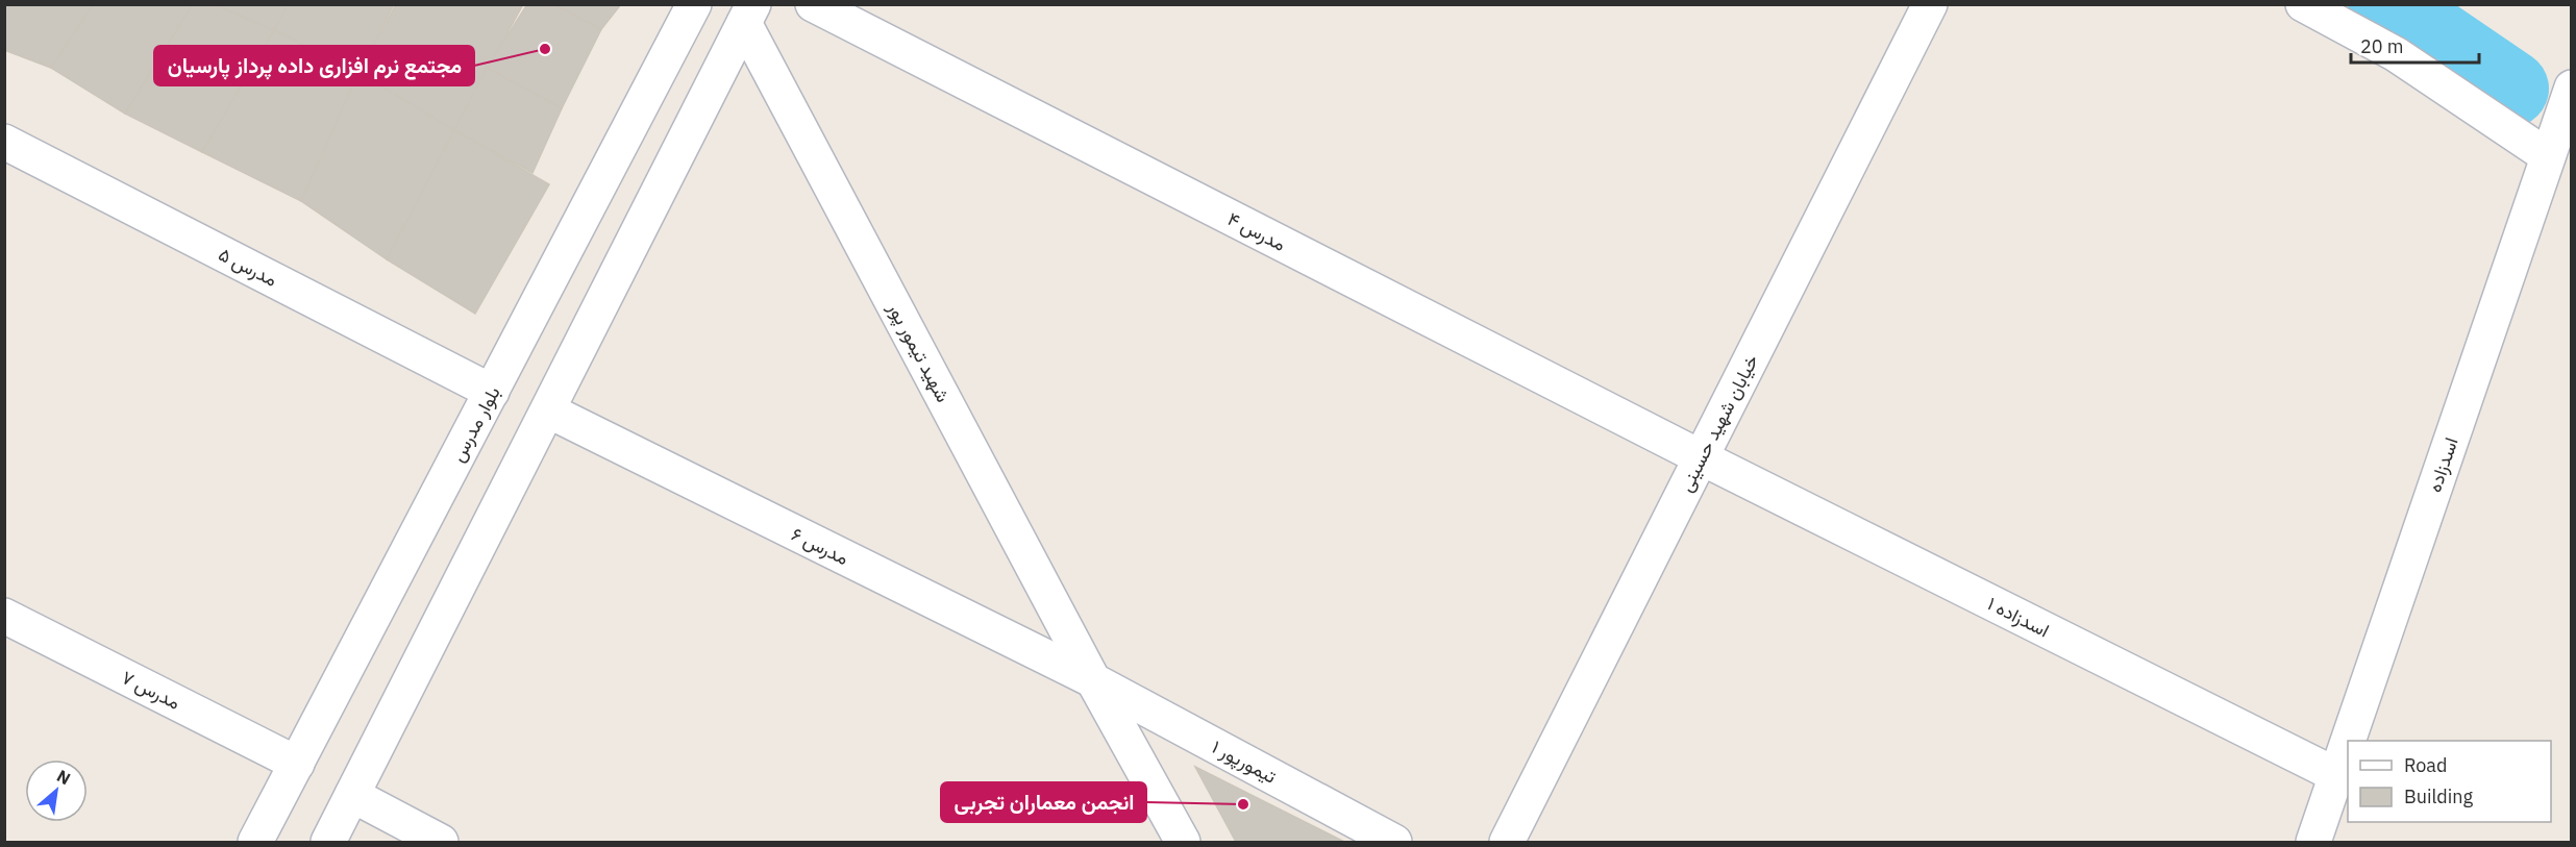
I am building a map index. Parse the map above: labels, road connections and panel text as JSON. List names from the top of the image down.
{
  "streets": {
    "street": [
      "مدرس ۴",
      "مدرس ۵",
      "شهید تیمور پور",
      "خیابان شهید حسینی",
      "بلوار مدرس",
      "اسدزاده",
      "مدرس ۶",
      "اسدزاده ۱",
      "مدرس ۷",
      "تیمورپور ۱"
    ]
  },
  "crossings": [
    ["مدرس ۴", "خیابان شهید حسینی"],
    ["مدرس ۴", "اسدزاده ۱"],
    ["مدرس ۵", "بلوار مدرس"],
    ["شهید تیمور پور", "مدرس ۶"],
    ["شهید تیمور پور", "تیمورپور ۱"],
    ["خیابان شهید حسینی", "اسدزاده ۱"],
    ["بلوار مدرس", "مدرس ۷"],
    ["اسدزاده", "اسدزاده ۱"],
    ["مدرس ۶", "تیمورپور ۱"]
  ],
  "places": ["مجتمع نرم افزاری داده پرداز پارسیان", "انجمن معماران تجربی"],
  "legend": ["Road", "Building"],
  "scale_bar": "20 m",
  "north": "top right"
}
